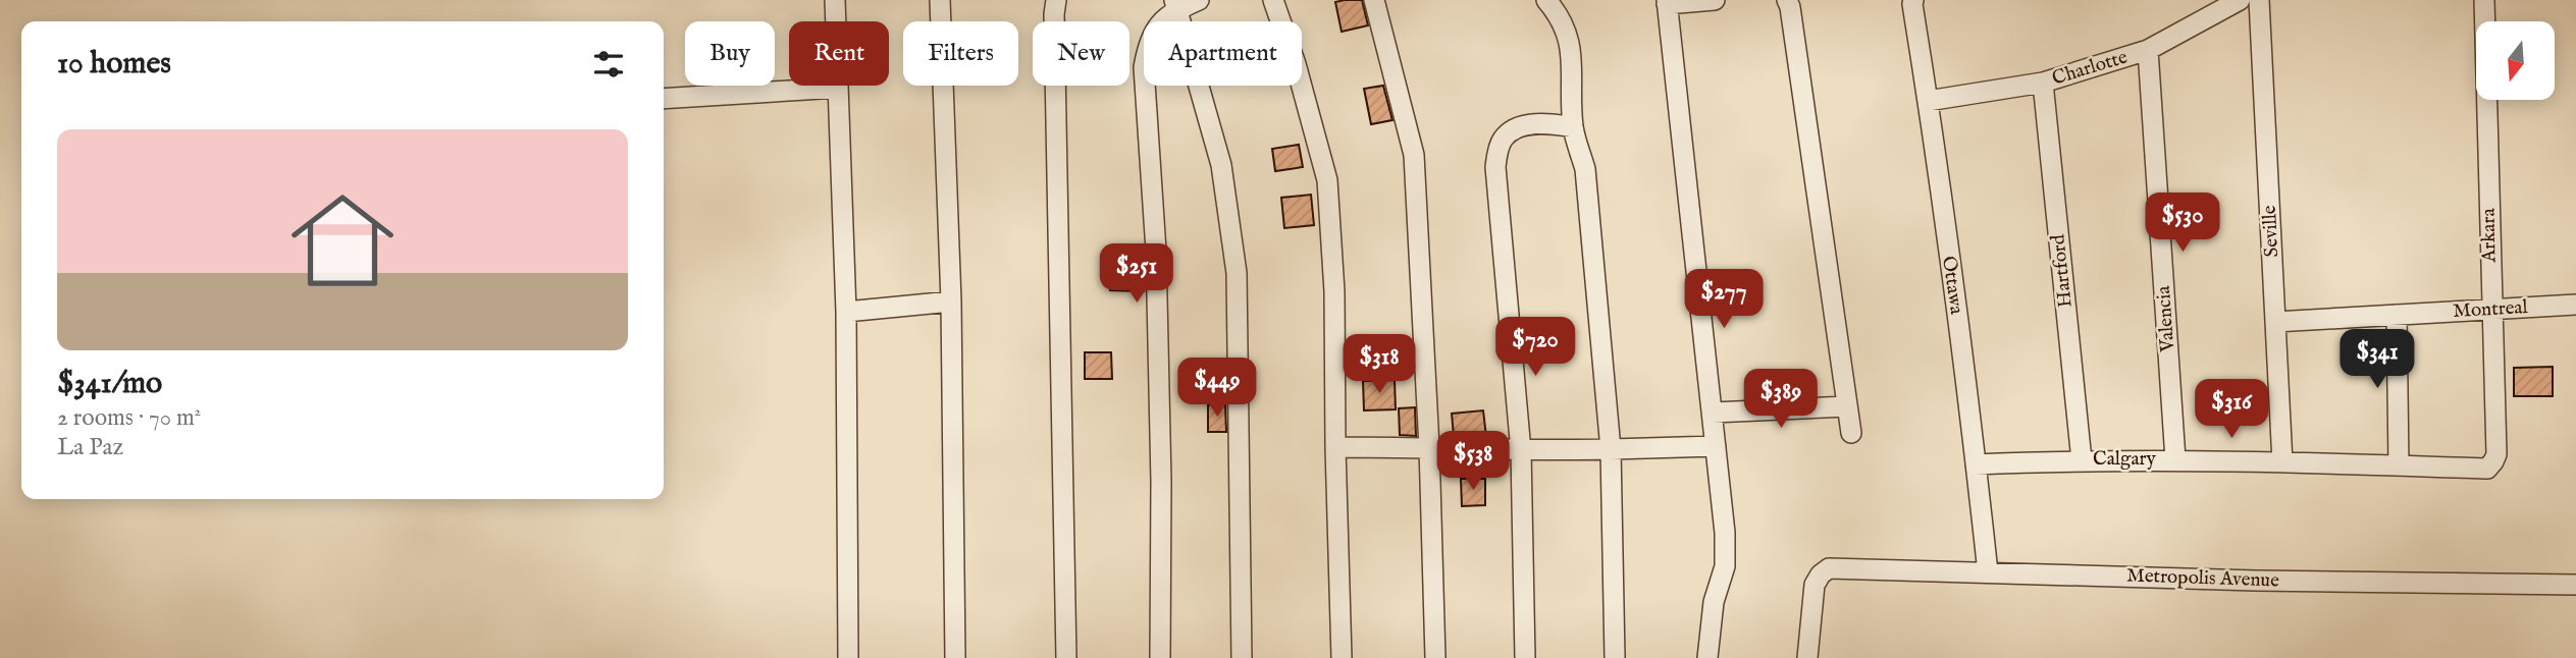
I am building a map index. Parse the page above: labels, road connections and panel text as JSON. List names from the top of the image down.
{
  "streets": {
    "street": [
      "Charlotte",
      "Seville",
      "Arkara",
      "Hartford",
      "Ottawa",
      "Montreal",
      "Valencia",
      "Calgary",
      "Metropolis Avenue"
    ]
  },
  "crossings": [
    ["Charlotte", "Hartford"],
    ["Charlotte", "Ottawa"],
    ["Charlotte", "Valencia"],
    ["Seville", "Montreal"],
    ["Seville", "Calgary"],
    ["Arkara", "Montreal"],
    ["Arkara", "Calgary"],
    ["Hartford", "Calgary"],
    ["Ottawa", "Calgary"],
    ["Ottawa", "Metropolis Avenue"],
    ["Valencia", "Calgary"]
  ],
  "north": "bottom",
  "page": {
    "chip": [
      "Buy",
      "Rent",
      "Filters",
      "New",
      "Apartment"
    ],
    "heading": "10 homes",
    "list": [
      {
        "name": "$341/mo",
        "note": "2 rooms · 70 m² · La Paz"
      }
    ],
    "price": [
      "$530",
      "$251",
      "$277",
      "$720",
      "$341",
      "$318",
      "$449",
      "$389",
      "$316",
      "$538"
    ]
  }
}
